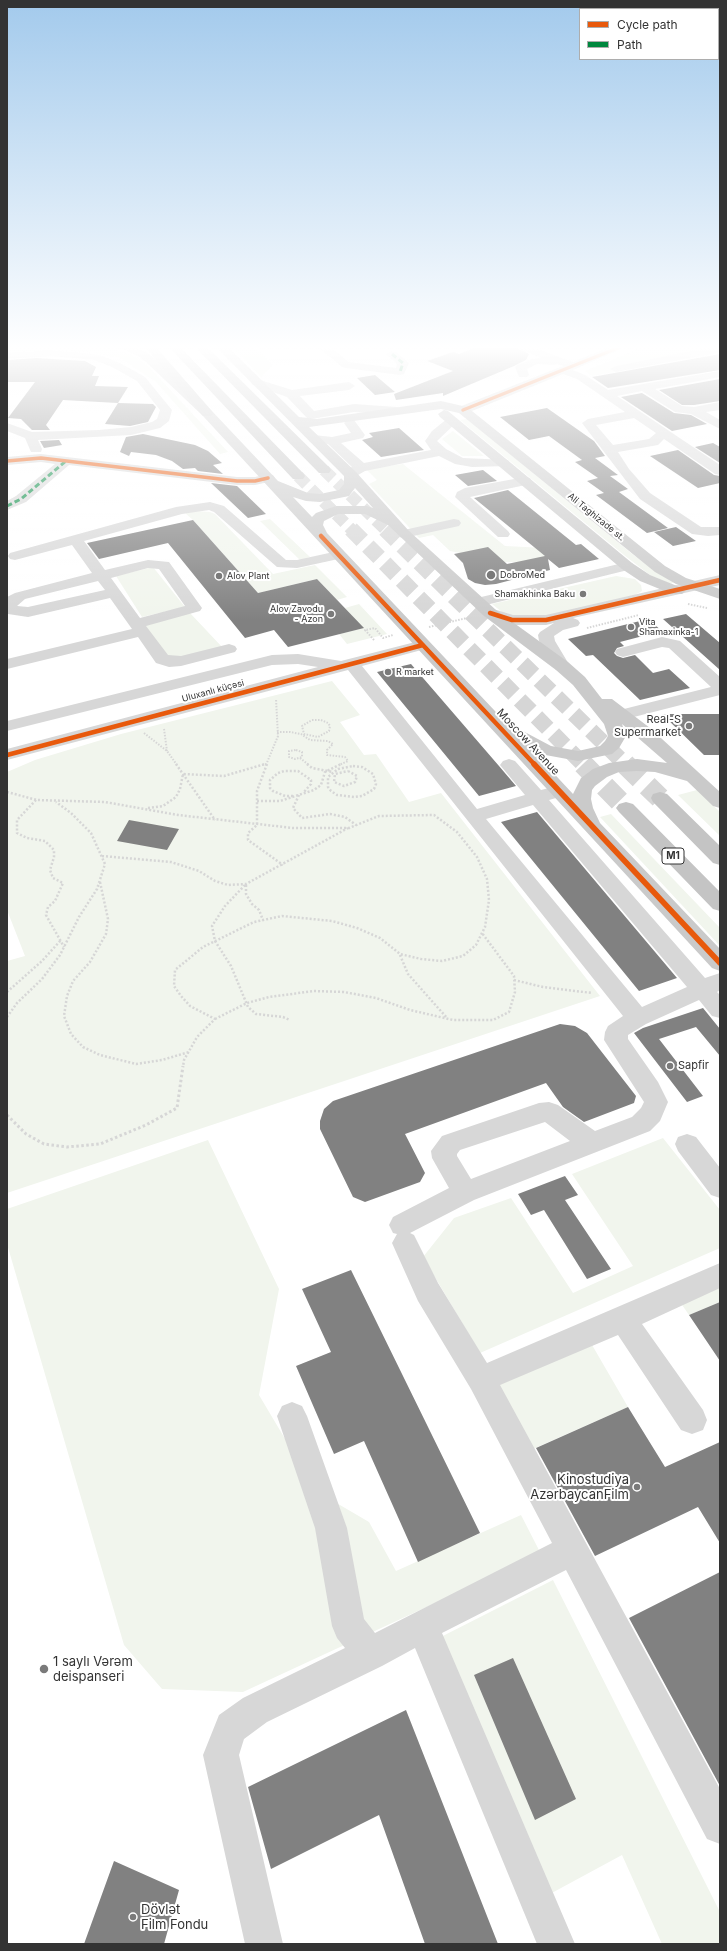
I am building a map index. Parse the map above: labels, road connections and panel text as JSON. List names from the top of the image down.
{
  "streets": {
    "highway": ["M1"],
    "main road": ["Ali Taghizade st.", "Moscow Avenue"],
    "street": ["Uluxanlı küçəsi"]
  },
  "crossings": [
    ["Uluxanlı küçəsi", "Moscow Avenue"]
  ],
  "places": [
    "DobroMed",
    "Alov Plant",
    "Shamakhinka Baku",
    "Alov Zavodu - Azon",
    "Vita Shamaxinka-1",
    "R market",
    "Real-S Supermarket",
    "Sapfir",
    "Kinostudiya AzərbaycanFilm",
    "1 saylı Vərəm deispanseri",
    "Dövlət Film Fondu"
  ],
  "legend": ["Cycle path", "Path"]
}
